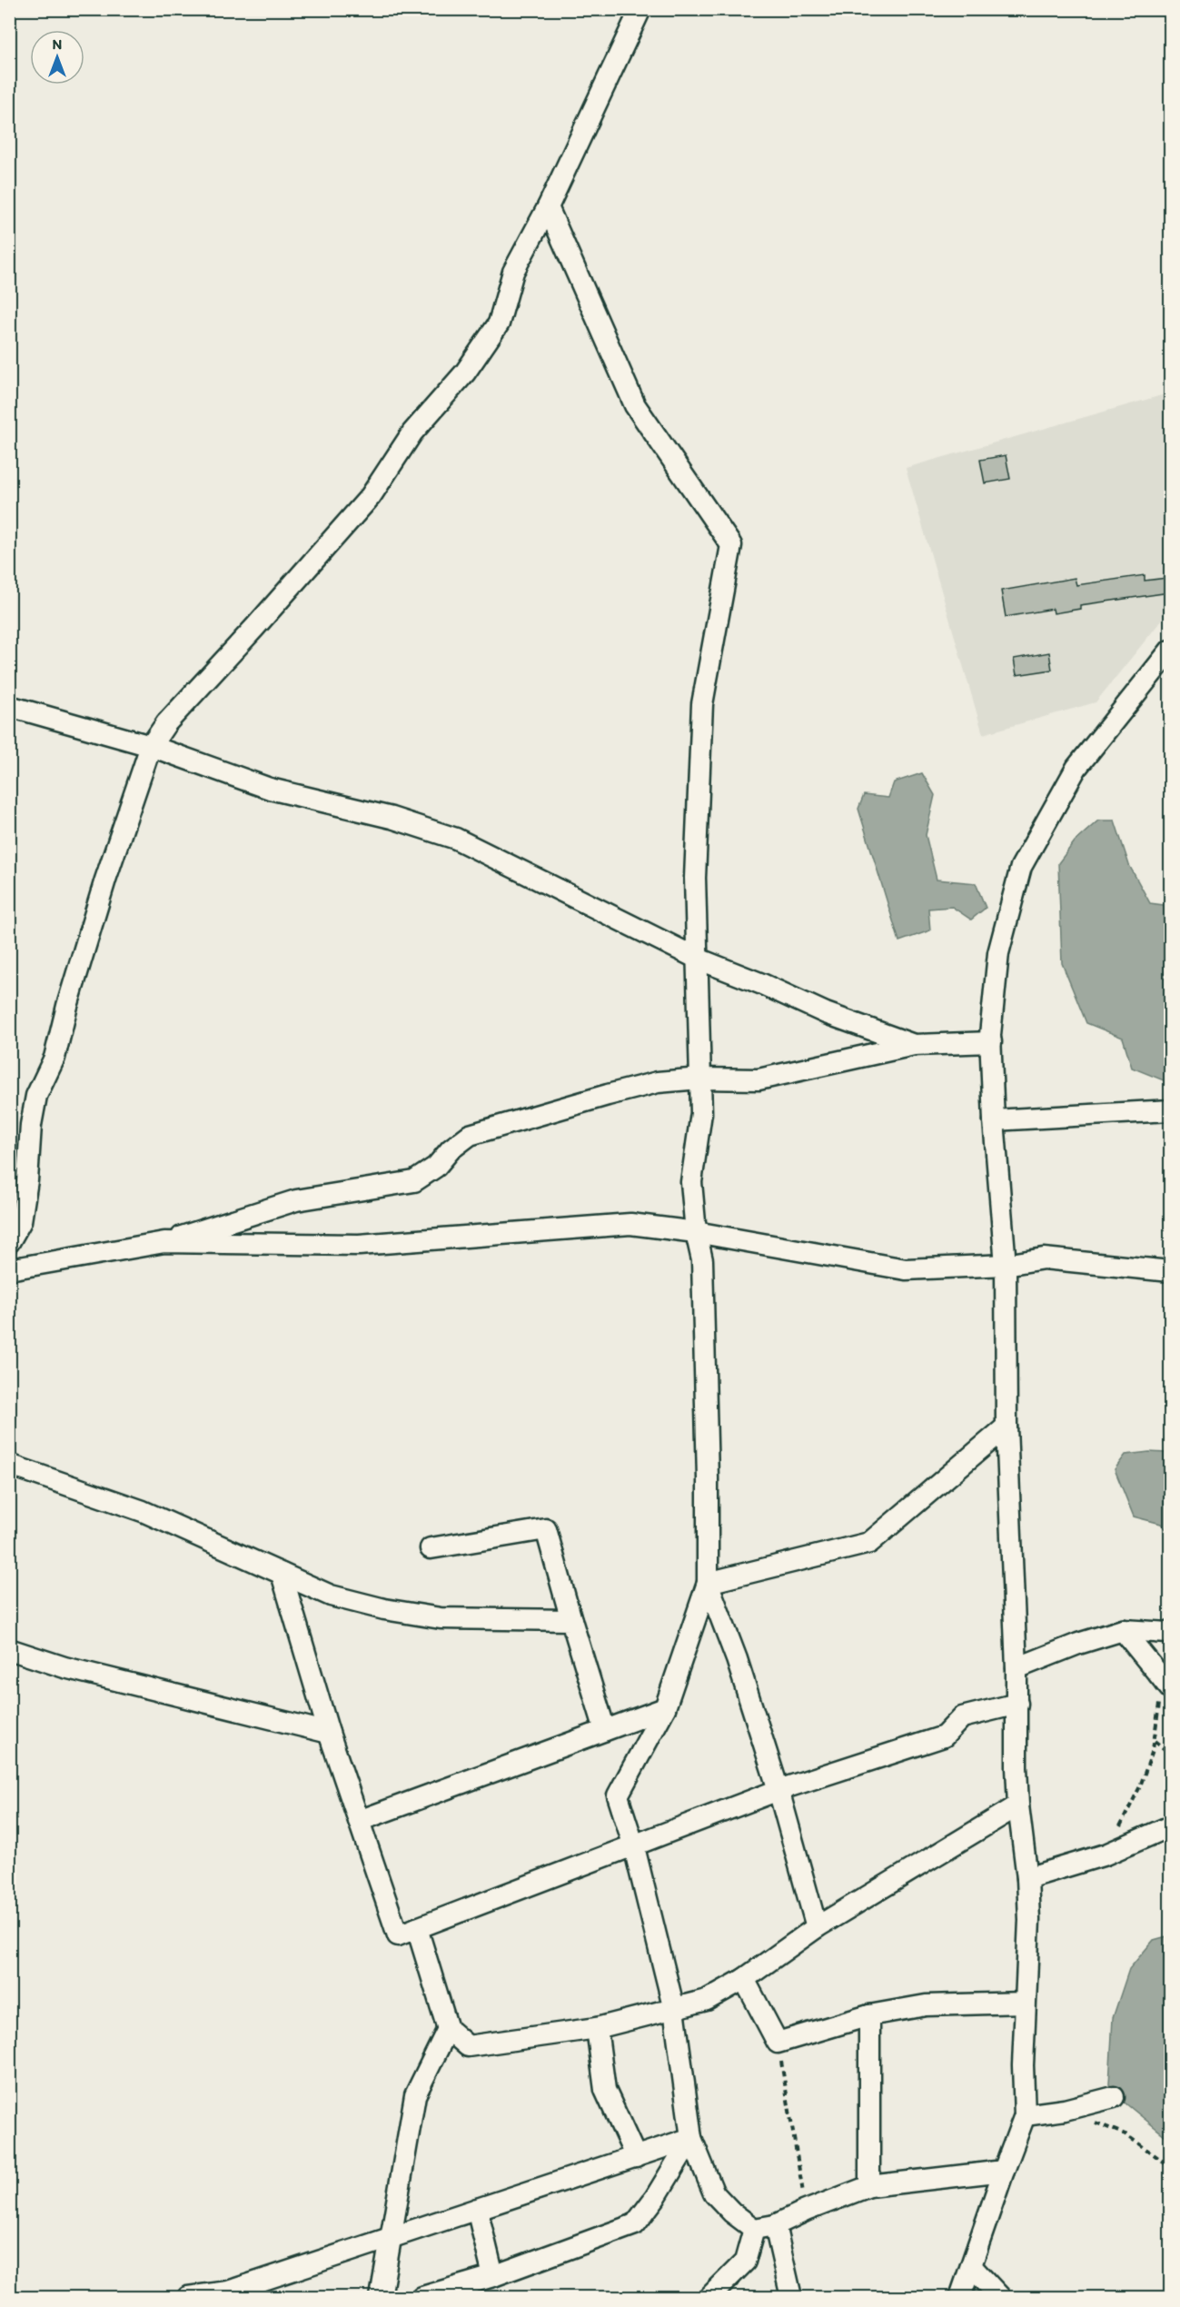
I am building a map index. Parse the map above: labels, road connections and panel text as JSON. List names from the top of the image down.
{
  "north": "top"
}
